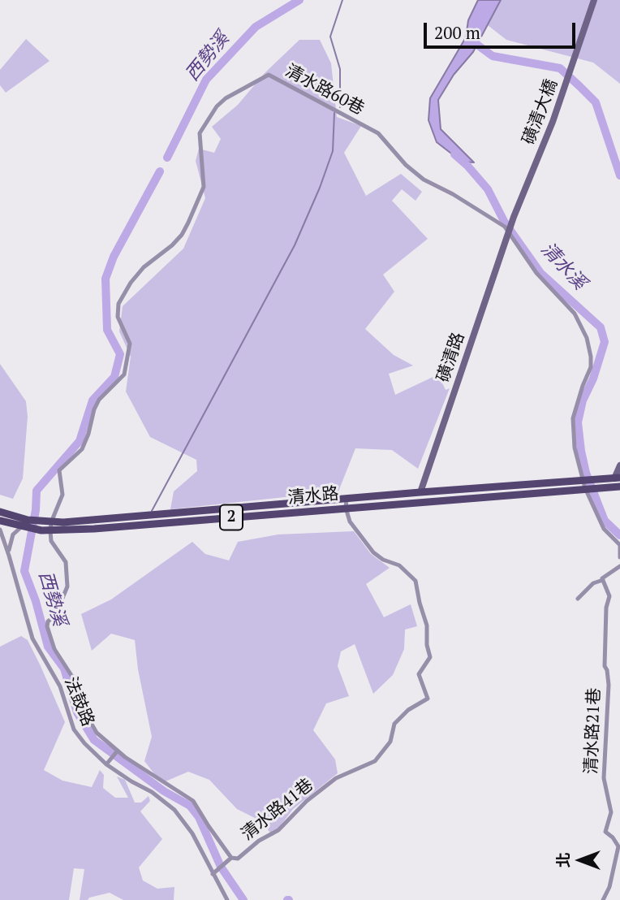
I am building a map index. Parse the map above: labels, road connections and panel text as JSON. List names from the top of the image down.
{
  "streets": {
    "main road": ["清水路", "2"],
    "street": [
      "清水路60巷",
      "磺清大橋",
      "磺清路",
      "法鼓路",
      "清水路21巷",
      "清水路41巷"
    ]
  },
  "crossings": [
    ["清水路60巷", "磺清大橋"],
    ["清水路60巷", "磺清路"],
    ["清水路60巷", "清水路"],
    ["清水路60巷", "2"],
    ["磺清大橋", "磺清路"],
    ["磺清路", "清水路"],
    ["清水路", "2"],
    ["清水路", "清水路41巷"],
    ["法鼓路", "清水路41巷"]
  ],
  "water": ["西勢溪", "清水溪"],
  "scale_bar": "200 m",
  "north": "left"
}
